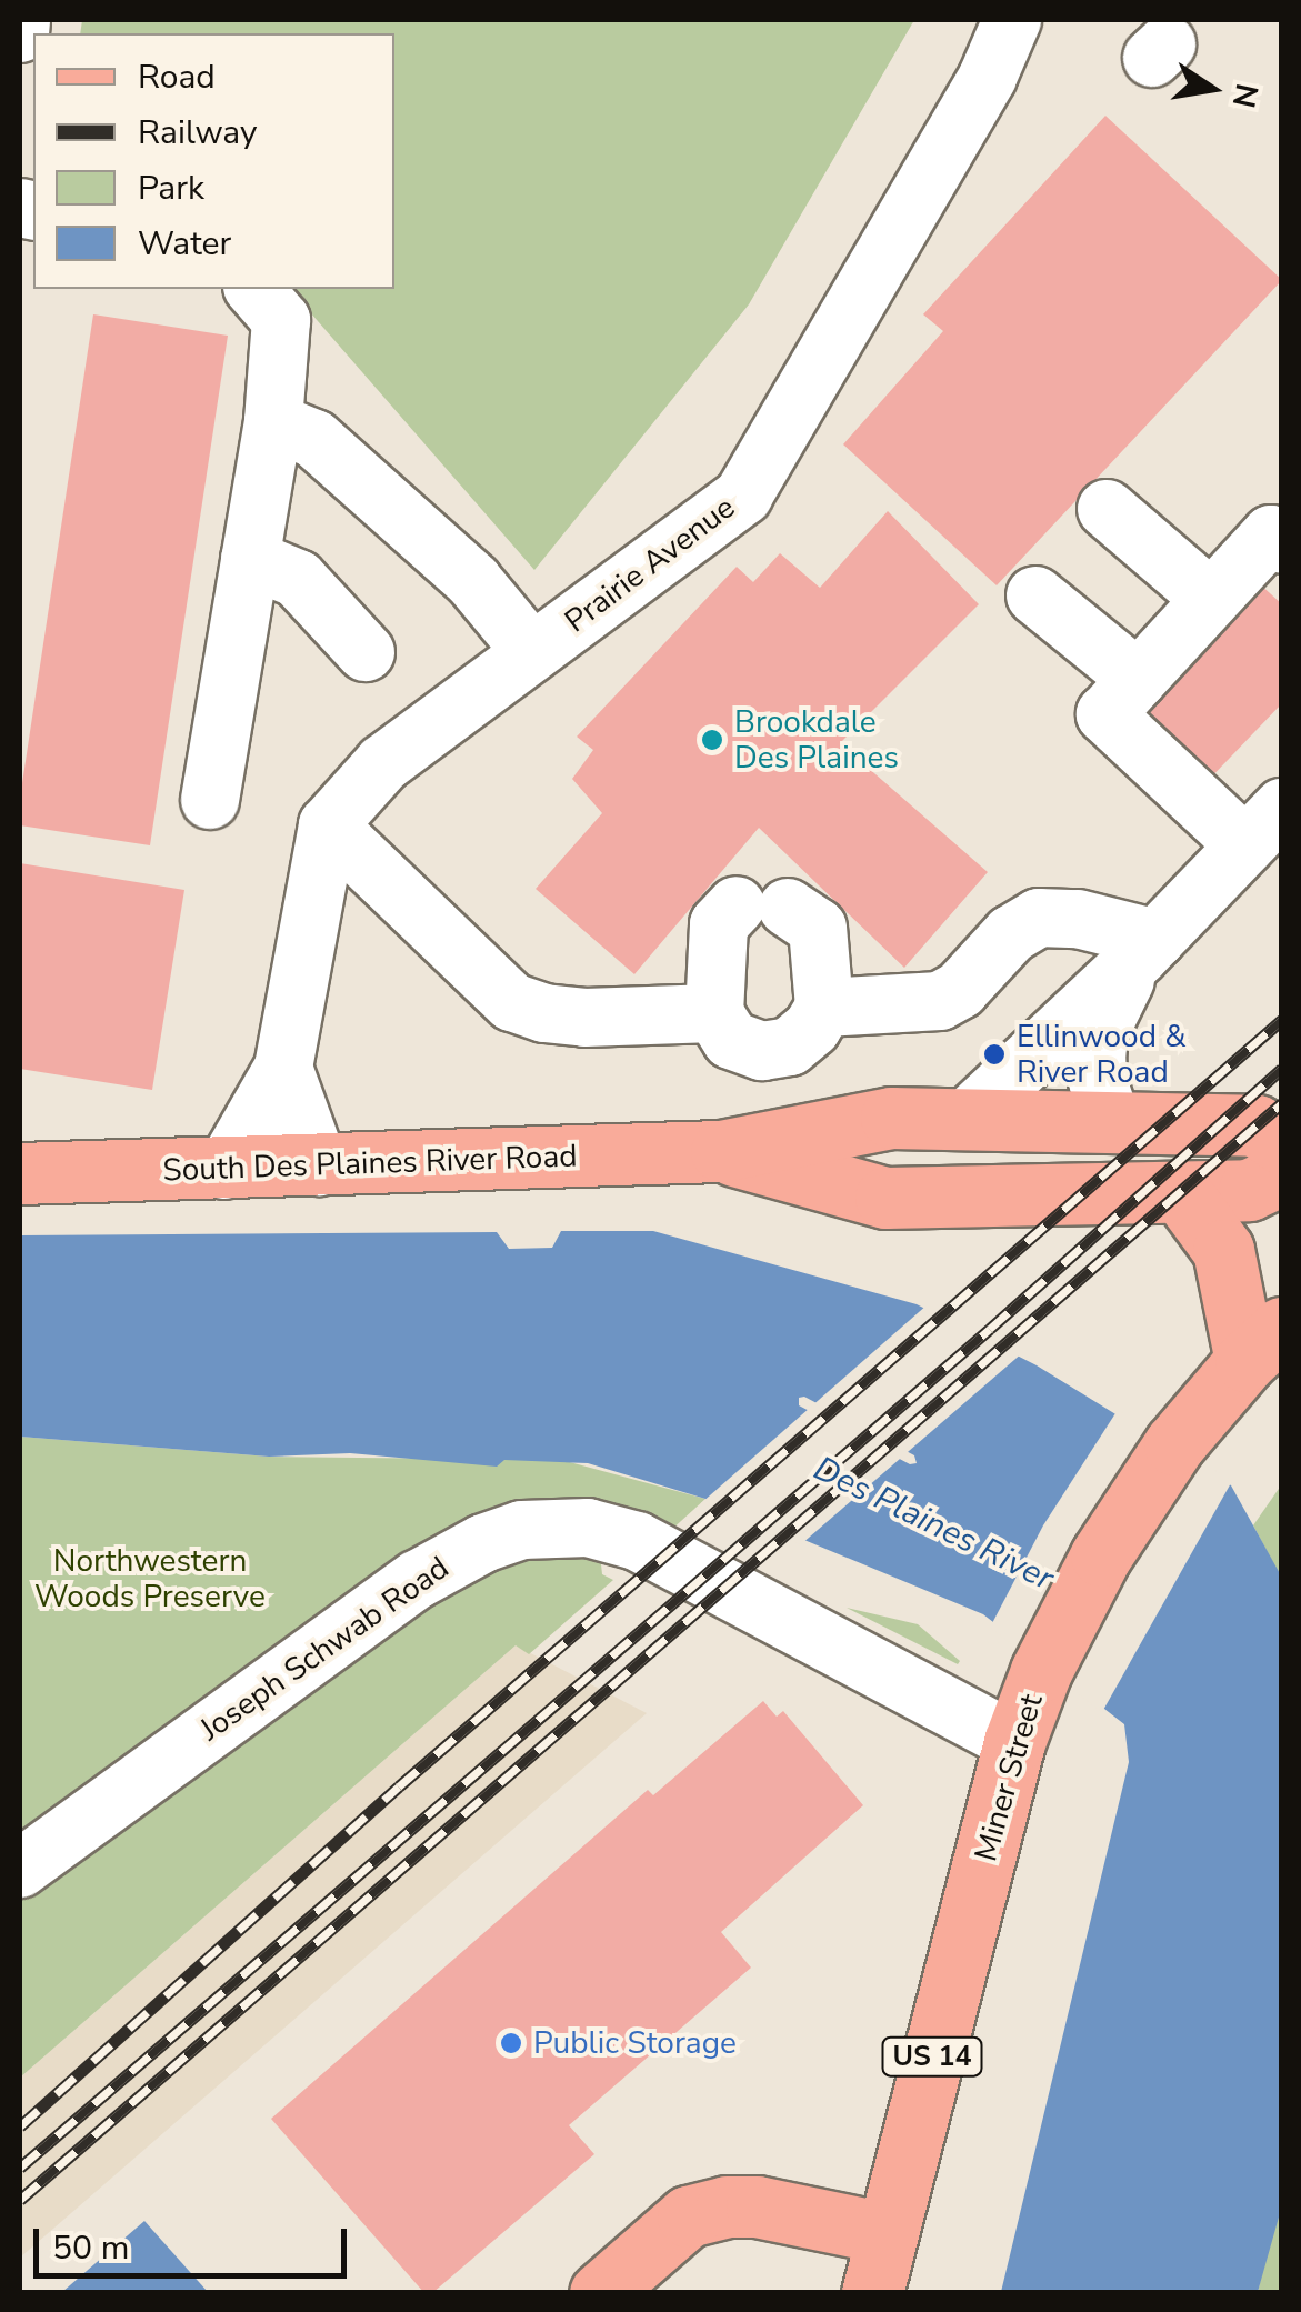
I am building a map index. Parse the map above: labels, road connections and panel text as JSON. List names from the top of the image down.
{
  "streets": {
    "main road": ["South Des Plaines River Road", "Miner Street", "US 14"],
    "street": ["Prairie Avenue", "Joseph Schwab Road"]
  },
  "crossings": [
    ["Joseph Schwab Road", "Miner Street"]
  ],
  "water": ["Des Plaines River"],
  "parks": ["Northwestern Woods Preserve"],
  "places": ["Brookdale Des Plaines", "Ellinwood & River Road", "Public Storage"],
  "legend": [
    "Road",
    "Railway",
    "Park",
    "Water"
  ],
  "scale_bar": "50 m",
  "north": "right"
}
